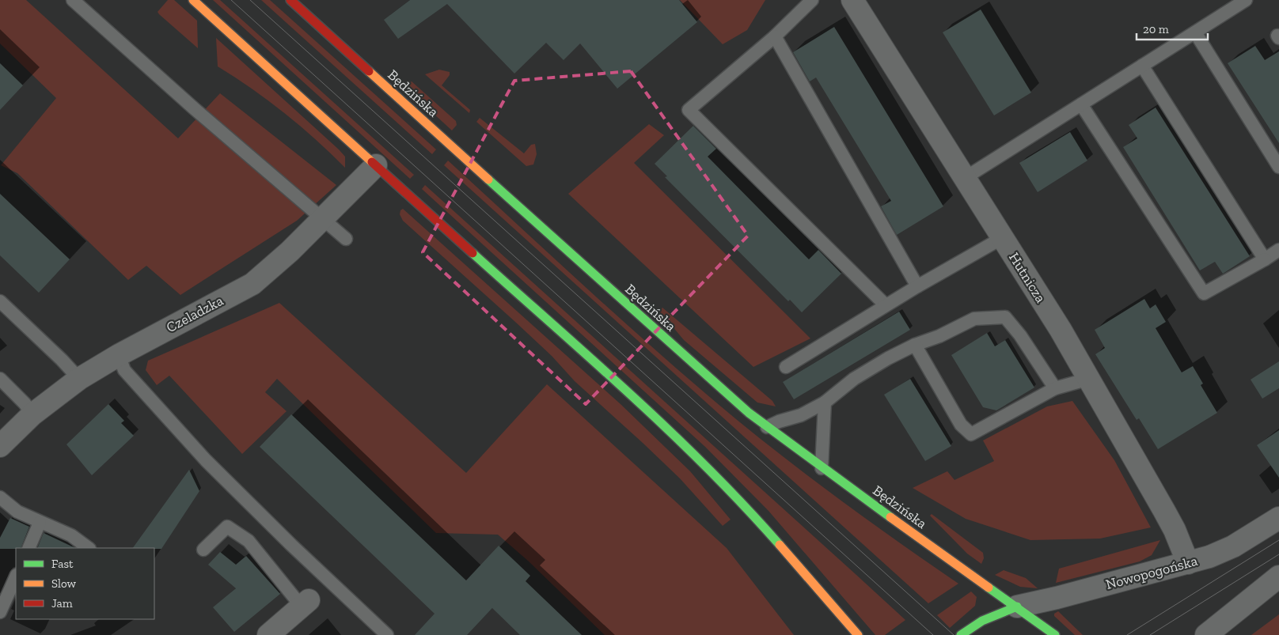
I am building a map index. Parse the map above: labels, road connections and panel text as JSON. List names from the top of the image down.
{
  "streets": {
    "street": [
      "Będzińska",
      "Hutnicza",
      "Czeladzka",
      "Nowopogońska"
    ]
  },
  "crossings": [
    ["Będzińska", "Nowopogońska"],
    ["Hutnicza", "Nowopogońska"]
  ],
  "legend": ["Fast", "Slow", "Jam"],
  "scale_bar": "20 m"
}
